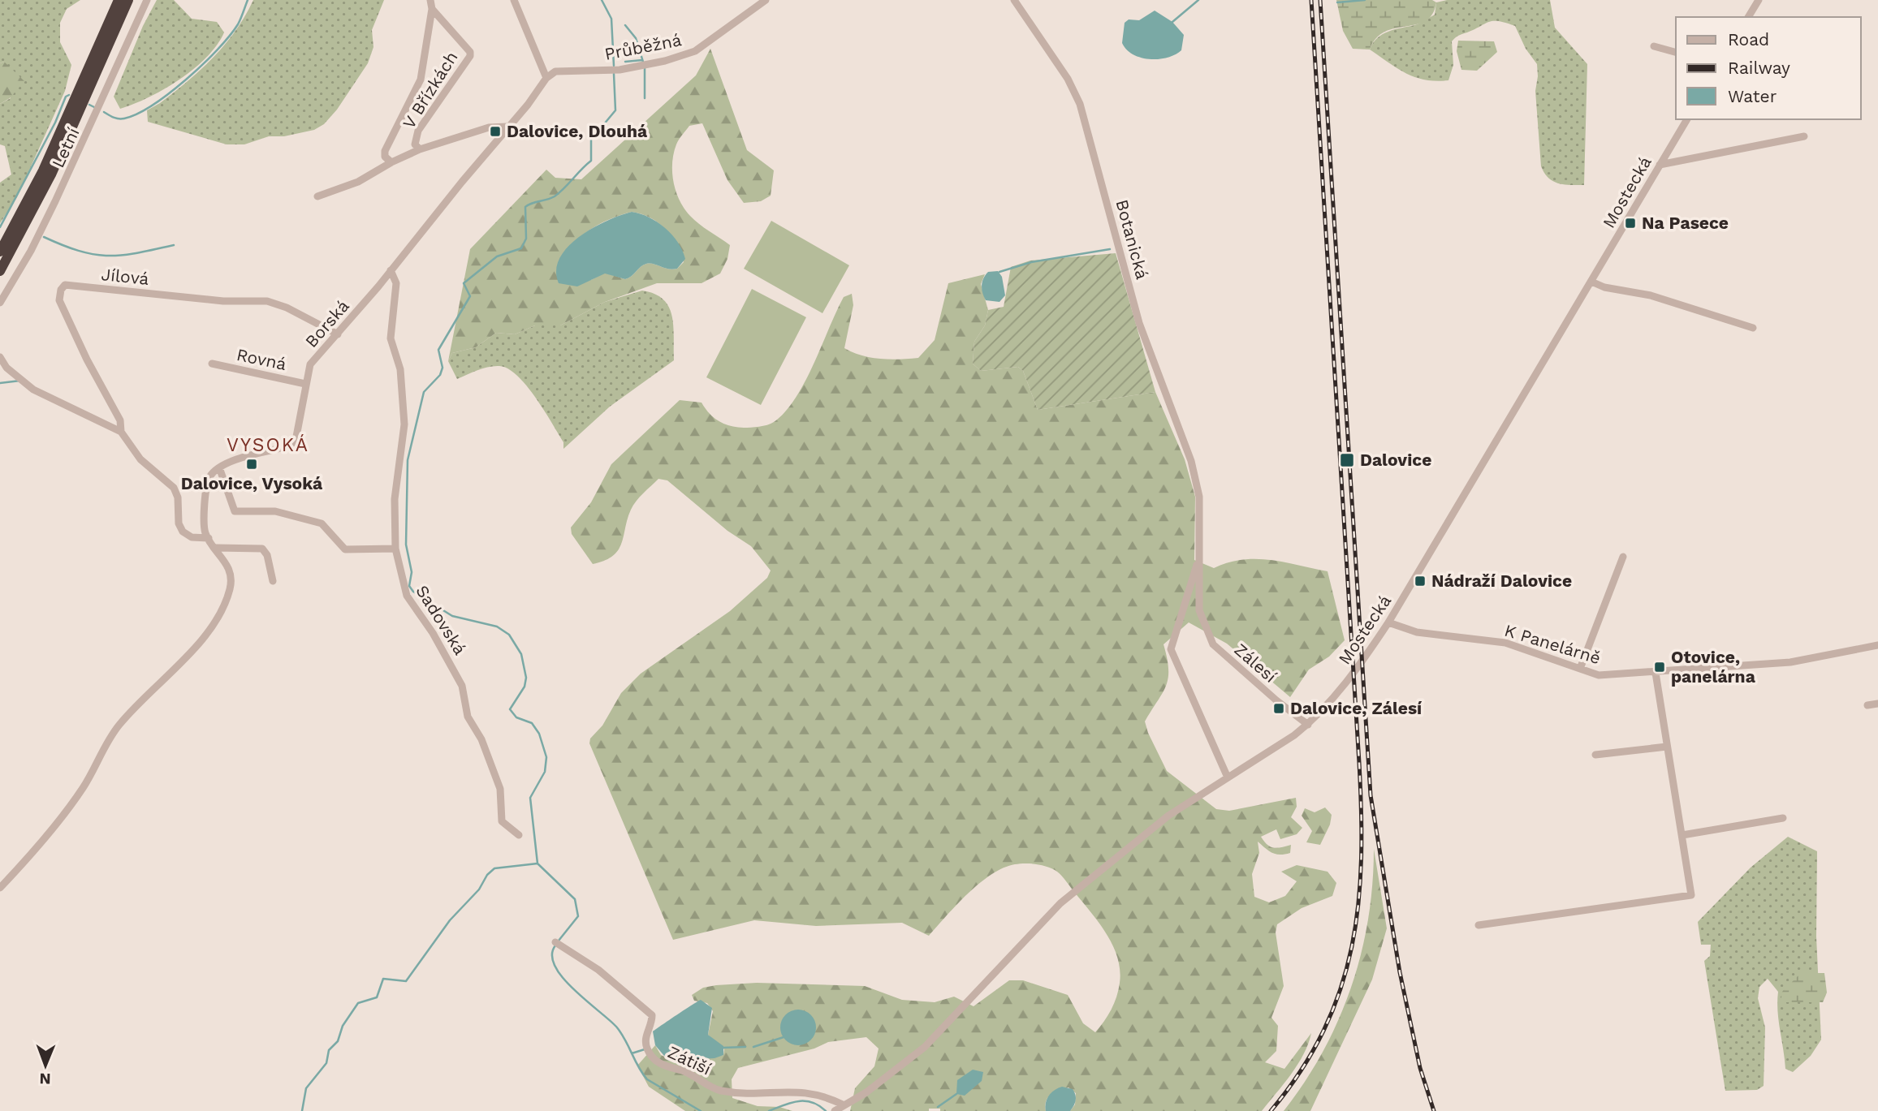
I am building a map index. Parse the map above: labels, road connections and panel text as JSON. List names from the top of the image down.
{
  "streets": {
    "street": [
      "Průběžná",
      "V Břízkách",
      "Letní",
      "Mostecká",
      "Botanická",
      "Jílová",
      "Borská",
      "Rovná",
      "Sadovská",
      "K Panelárně",
      "Zálesí",
      "Zátiší"
    ]
  },
  "crossings": [
    ["Průběžná", "Borská"],
    ["V Břízkách", "Borská"],
    ["Mostecká", "K Panelárně"],
    ["Mostecká", "Zálesí"],
    ["Mostecká", "Zátiší"],
    ["Botanická", "Zálesí"],
    ["Jílová", "Borská"],
    ["Borská", "Rovná"],
    ["Borská", "Sadovská"]
  ],
  "districts": ["VYSOKÁ"],
  "places": {
    "transit": [
      "Dalovice, Dlouhá",
      "Na Pasece",
      "Dalovice",
      "Dalovice, Vysoká",
      "Nádraží Dalovice",
      "Otovice, panelárna",
      "Dalovice, Zálesí"
    ]
  },
  "legend": ["Road", "Railway", "Water"],
  "north": "bottom"
}
